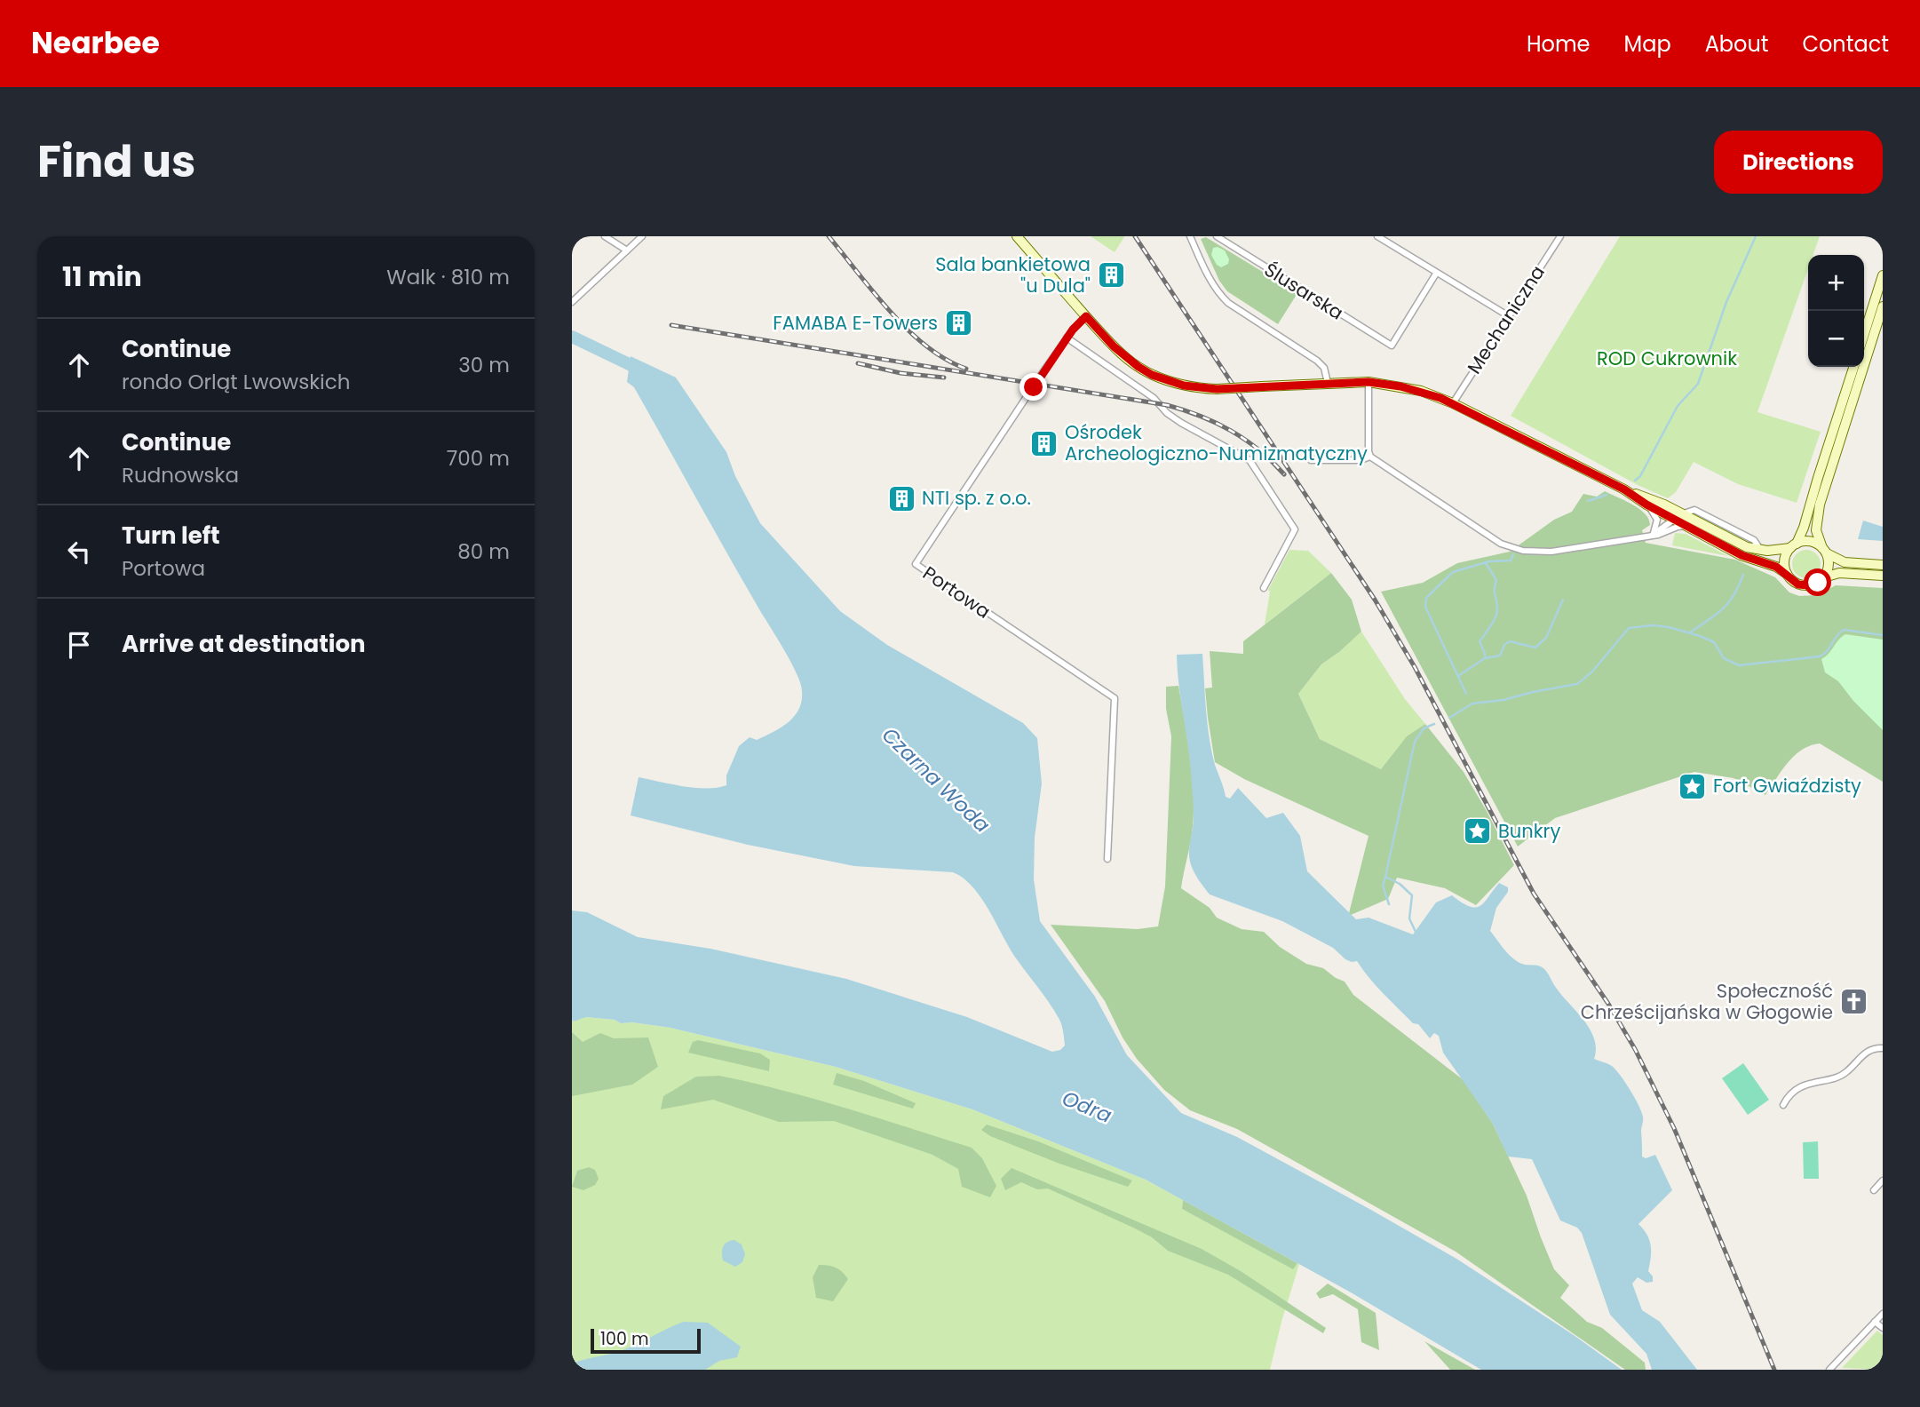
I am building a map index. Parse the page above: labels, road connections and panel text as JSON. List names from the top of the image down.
{
  "streets": {
    "street": ["Ślusarska", "Mechaniczna", "Portowa"]
  },
  "water": ["Czarna Woda", "Odra"],
  "parks": ["ROD Cukrownik"],
  "places": {
    "building": [
      "Sala bankietowa \"u Dula\"",
      "FAMABA E-Towers",
      "Ośrodek Archeologiczno-Numizmatyczny",
      "NTI sp. z o.o."
    ],
    "place": ["Fort Gwiaździsty", "Bunkry"],
    "church": ["Społeczność Chrześcijańska w Głogowie"]
  },
  "scale_bar": "100 m",
  "page": {
    "header": "Nearbee",
    "nav": [
      "Home",
      "Map",
      "About",
      "Contact"
    ],
    "title": "Find us",
    "buttons": "Directions",
    "heading": ["11 min", "Walk · 810 m"],
    "map_buttons": ["+", "−"],
    "list": [
      ["Continue", "rondo Orląt Lwowskich", "30 m"],
      ["Continue", "Rudnowska", "700 m"],
      ["Turn left", "Portowa", "80 m"],
      "Arrive at destination"
    ],
    "scale": "100 m"
  }
}
